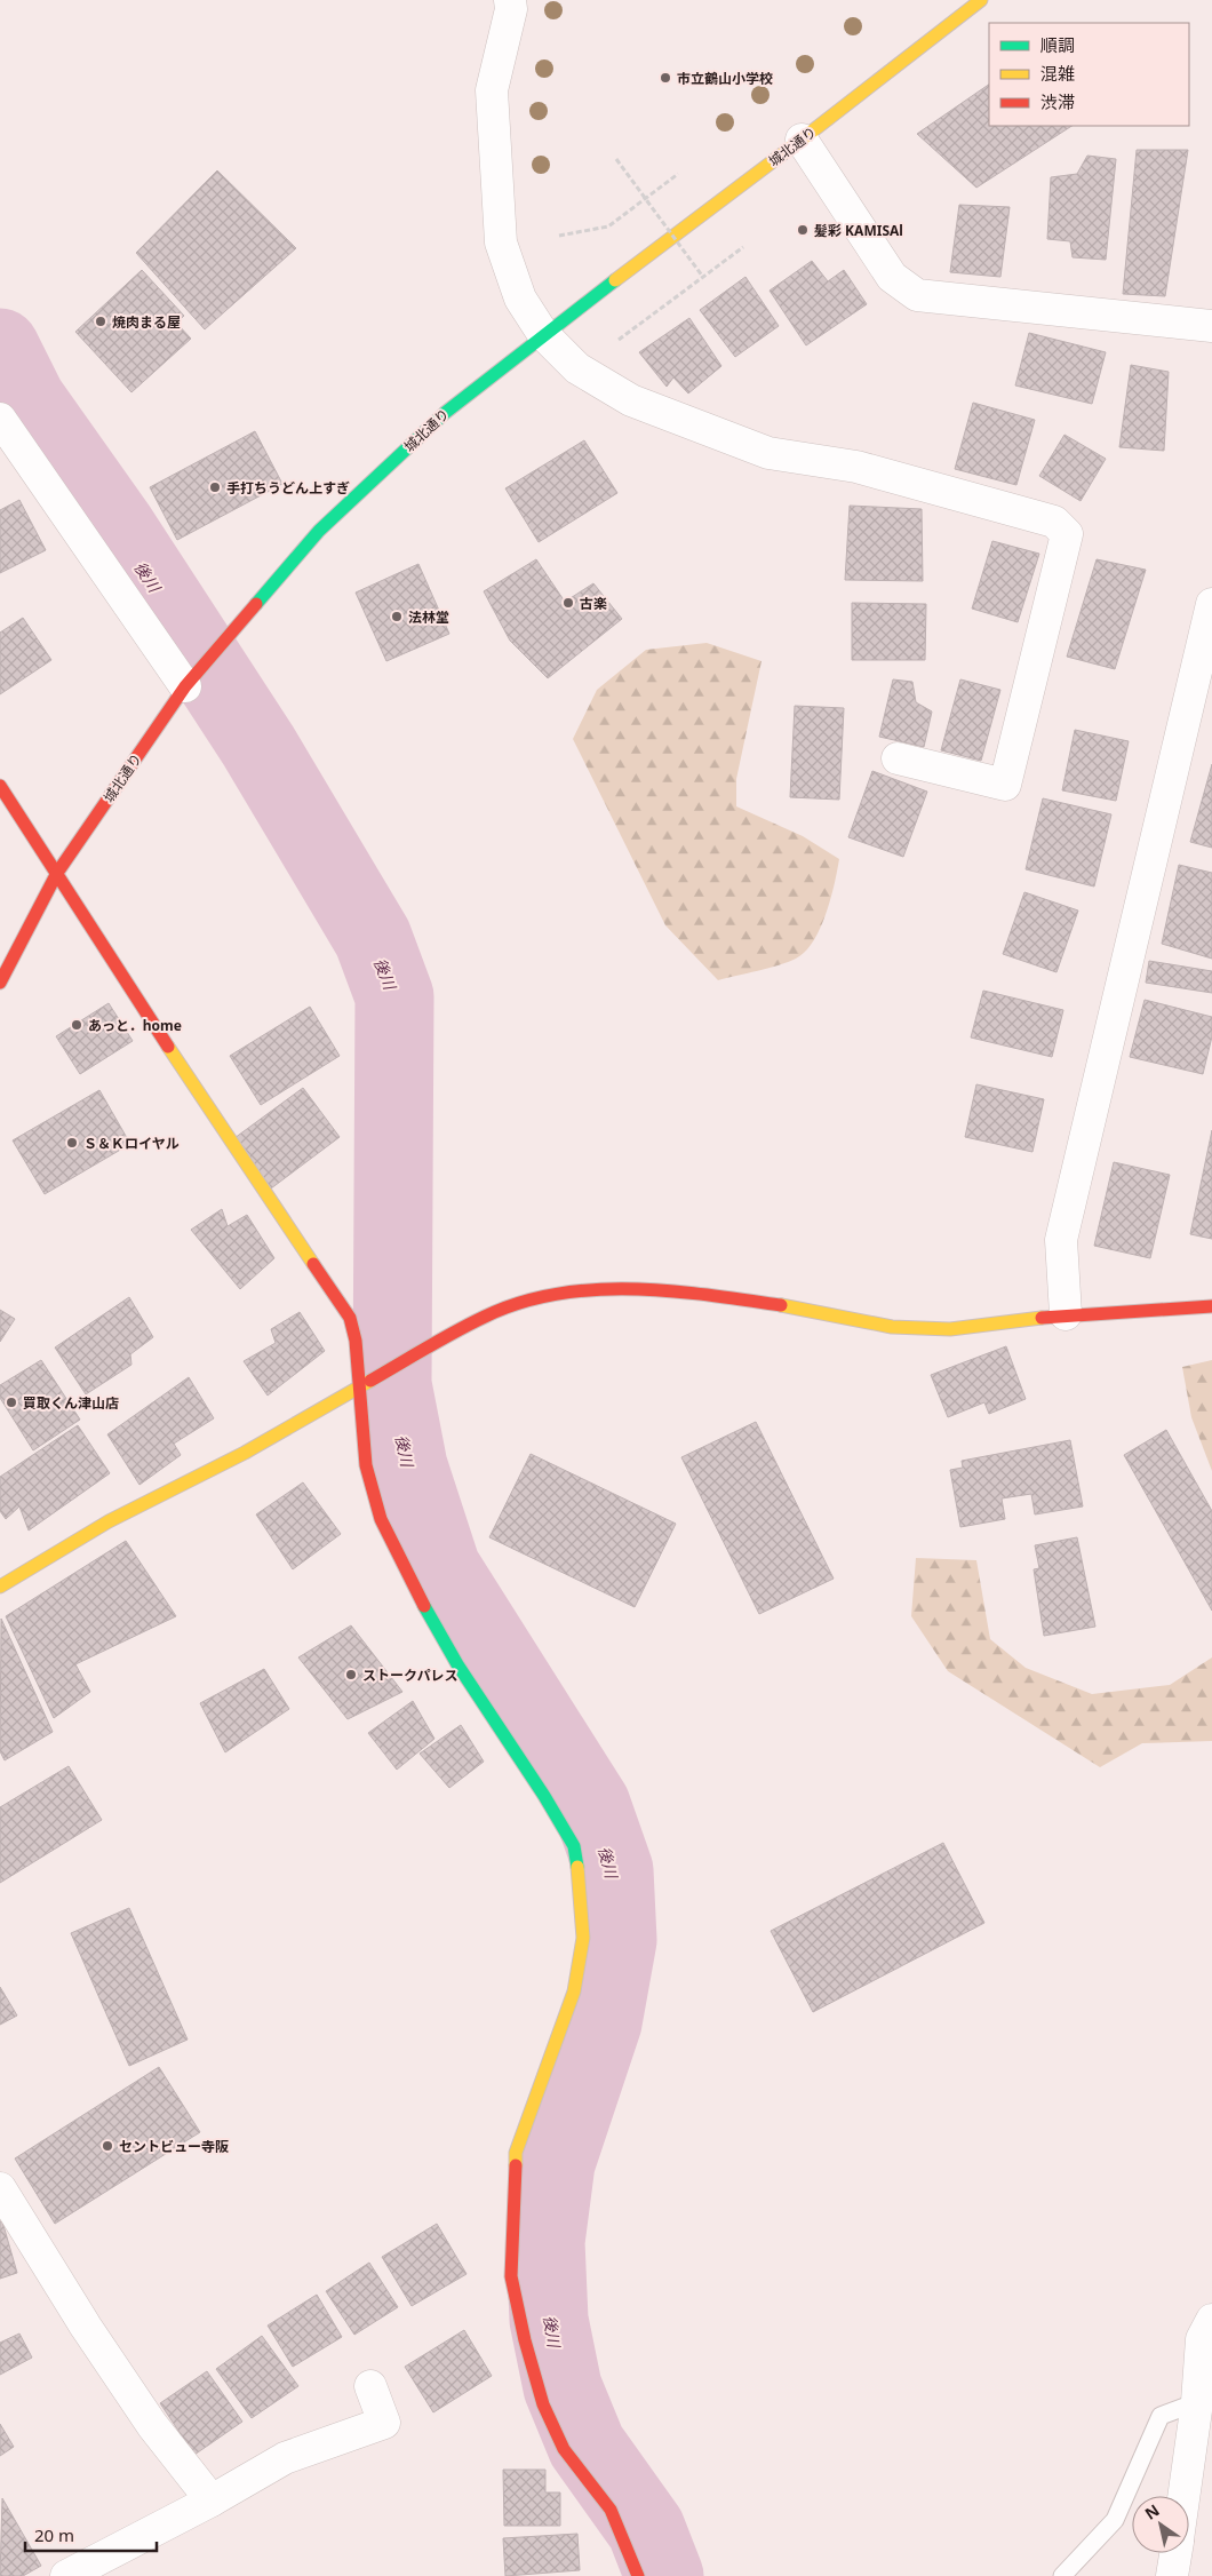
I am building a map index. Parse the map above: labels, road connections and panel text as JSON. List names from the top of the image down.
{
  "streets": {
    "street": ["城北通り"]
  },
  "water": ["後川"],
  "places": [
    "市立鶴山小学校",
    "髪彩 KAMISAl",
    "焼肉まる屋",
    "手打ちうどん上すぎ",
    "古楽",
    "法林堂",
    "あっと．home",
    "Ｓ＆Ｋロイヤル",
    "買取くん津山店",
    "ストークパレス",
    "セントビュー寺阪"
  ],
  "legend": ["順調", "混雑", "渋滞"],
  "scale_bar": "20 m",
  "north": "top left"
}
